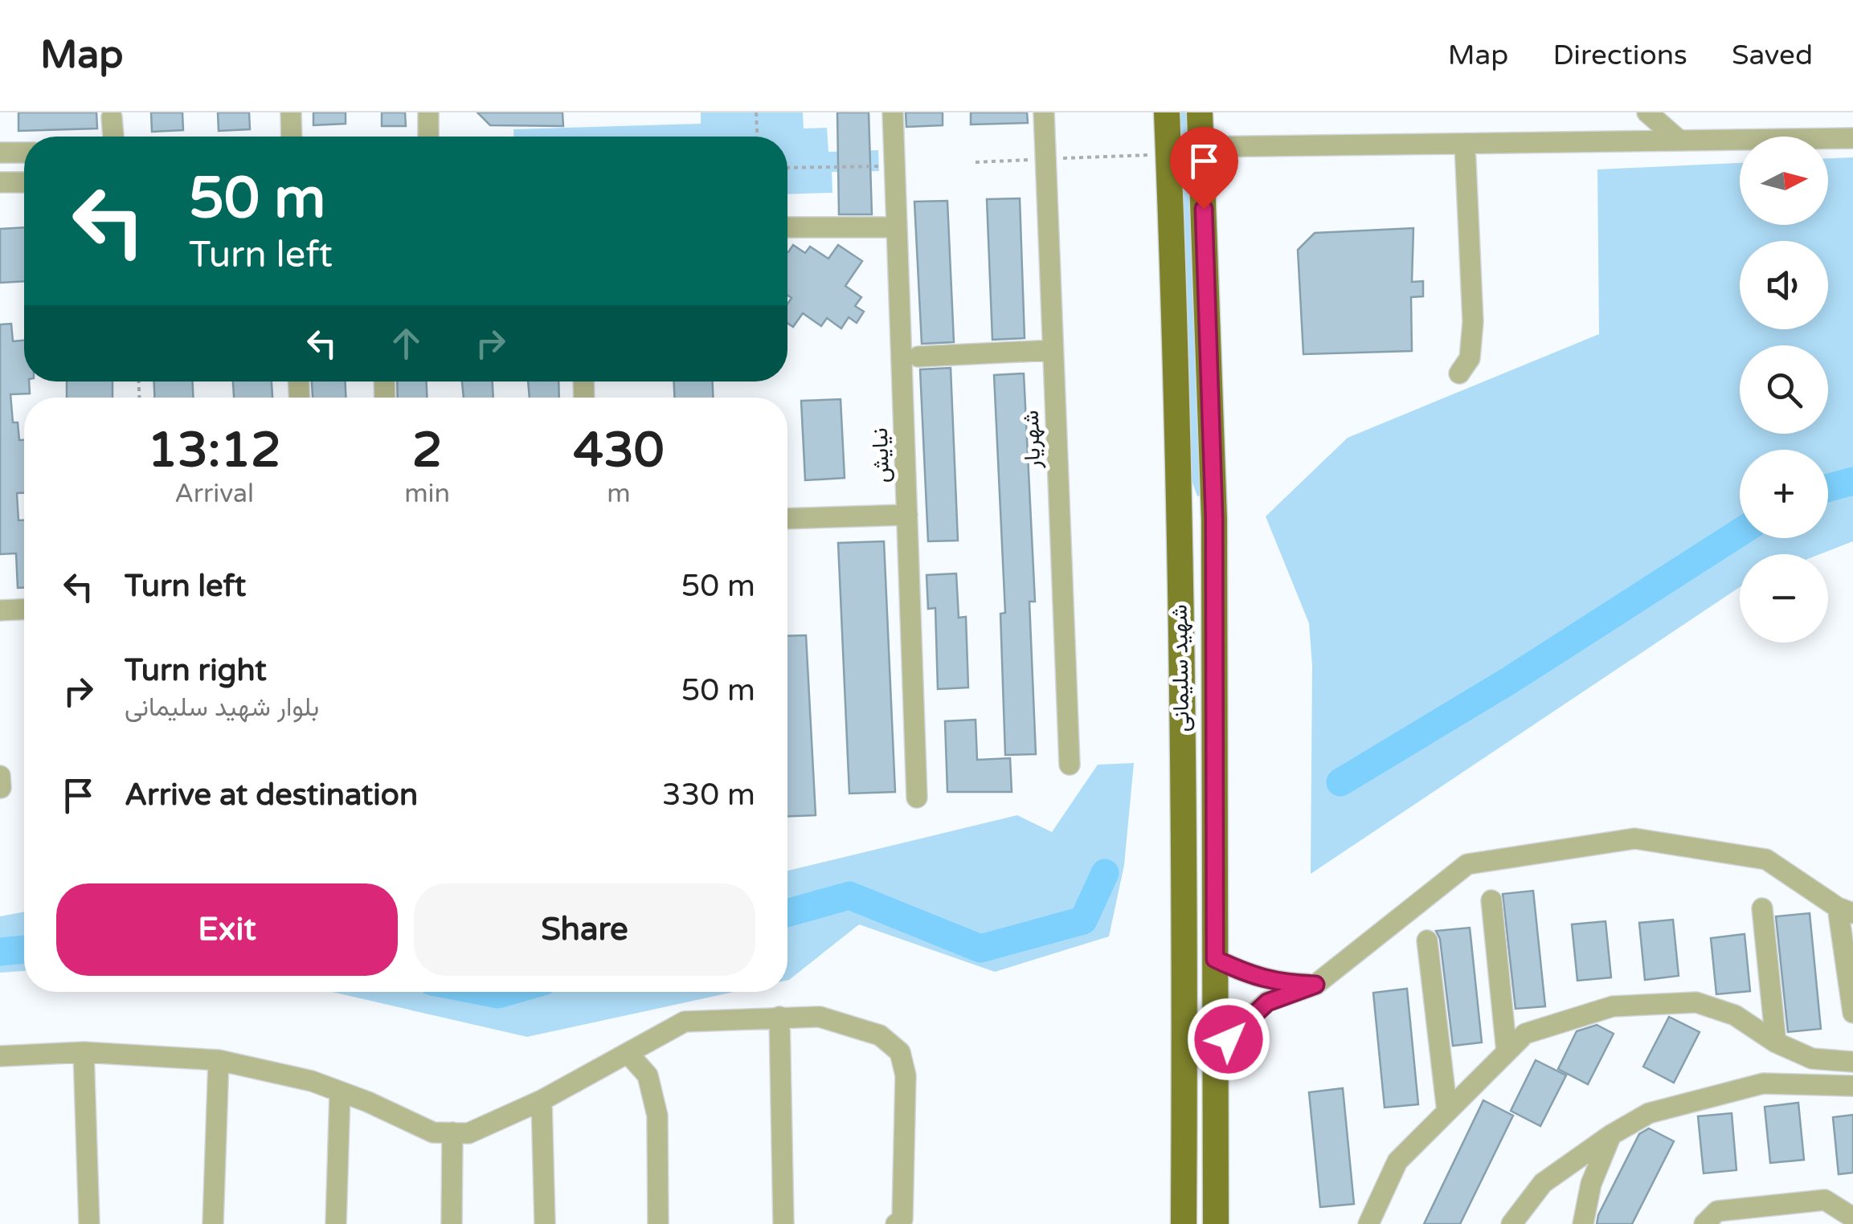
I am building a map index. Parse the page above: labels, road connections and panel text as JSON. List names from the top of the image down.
{
  "streets": {
    "main road": ["شهید سلیمانی"],
    "street": ["شهریار", "نیایش"]
  },
  "north": "right",
  "page": {
    "header": "Map",
    "nav": ["Map", "Directions", "Saved"],
    "map_buttons": ["+", "−"],
    "turn": ["50 m", "Turn left"],
    "eta": [
      "13:12",
      "Arrival",
      "2",
      "min",
      "430",
      "m"
    ],
    "list": [
      {
        "name": "Turn left",
        "value": "50 m"
      },
      {
        "name": "Turn right",
        "note": "بلوار شهید سلیمانی",
        "value": "50 m"
      },
      {
        "name": "Arrive at destination",
        "value": "330 m"
      }
    ],
    "buttons": ["Exit", "Share"]
  }
}
